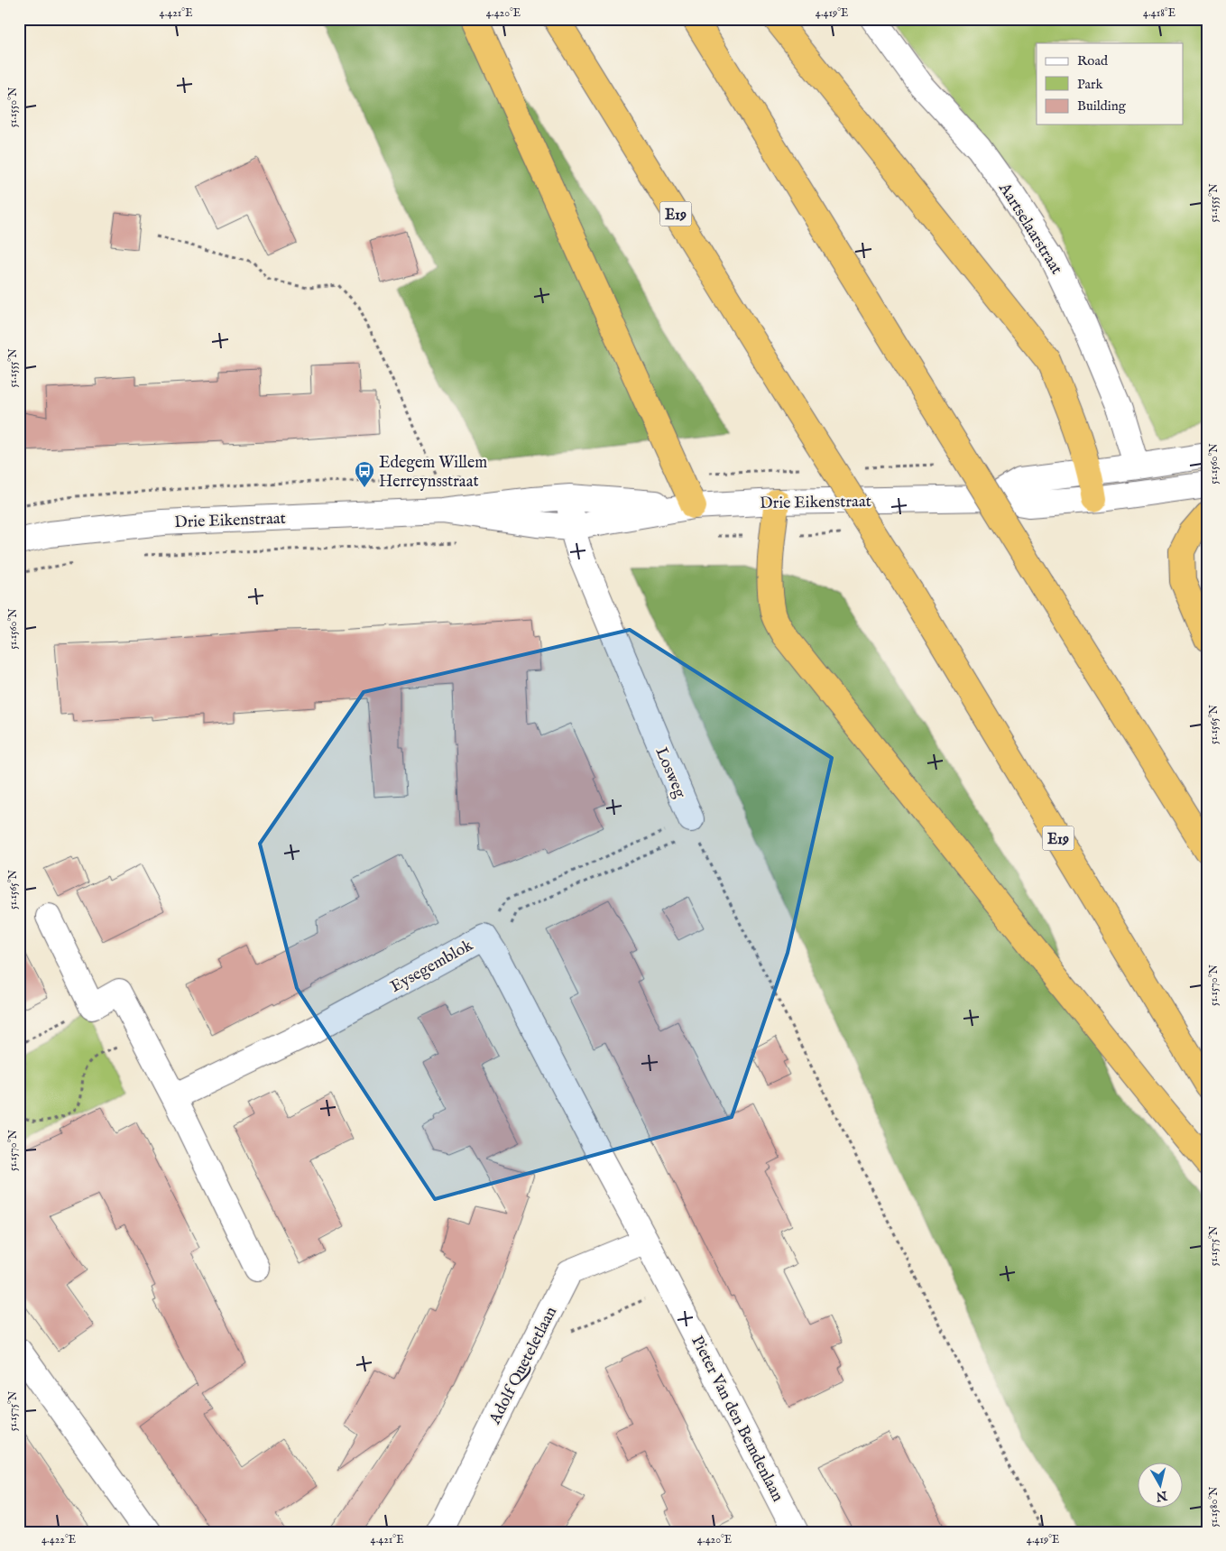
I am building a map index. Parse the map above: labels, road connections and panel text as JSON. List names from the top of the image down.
{
  "streets": {
    "highway": ["E19"],
    "street": [
      "Aartselaarstraat",
      "Drie Eikenstraat",
      "Losweg",
      "Eysegemblok",
      "Adolf Queteletlaan",
      "Pieter Van den Bemdenlaan"
    ]
  },
  "crossings": [
    ["Aartselaarstraat", "Drie Eikenstraat"],
    ["Drie Eikenstraat", "Losweg"],
    ["Eysegemblok", "Pieter Van den Bemdenlaan"],
    ["Adolf Queteletlaan", "Pieter Van den Bemdenlaan"]
  ],
  "places": {
    "bus stop": ["Edegem Willem Herreynsstraat"]
  },
  "legend": ["Road", "Park", "Building"],
  "north": "bottom",
  "coordinates": [
    "4.421°E",
    "4.420°E",
    "4.419°E",
    "4.418°E",
    "51.1550°N",
    "51.1555°N",
    "51.1560°N",
    "51.1565°N",
    "51.1570°N",
    "51.1575°N",
    "51.1580°N",
    "4.422°E"
  ]
}
